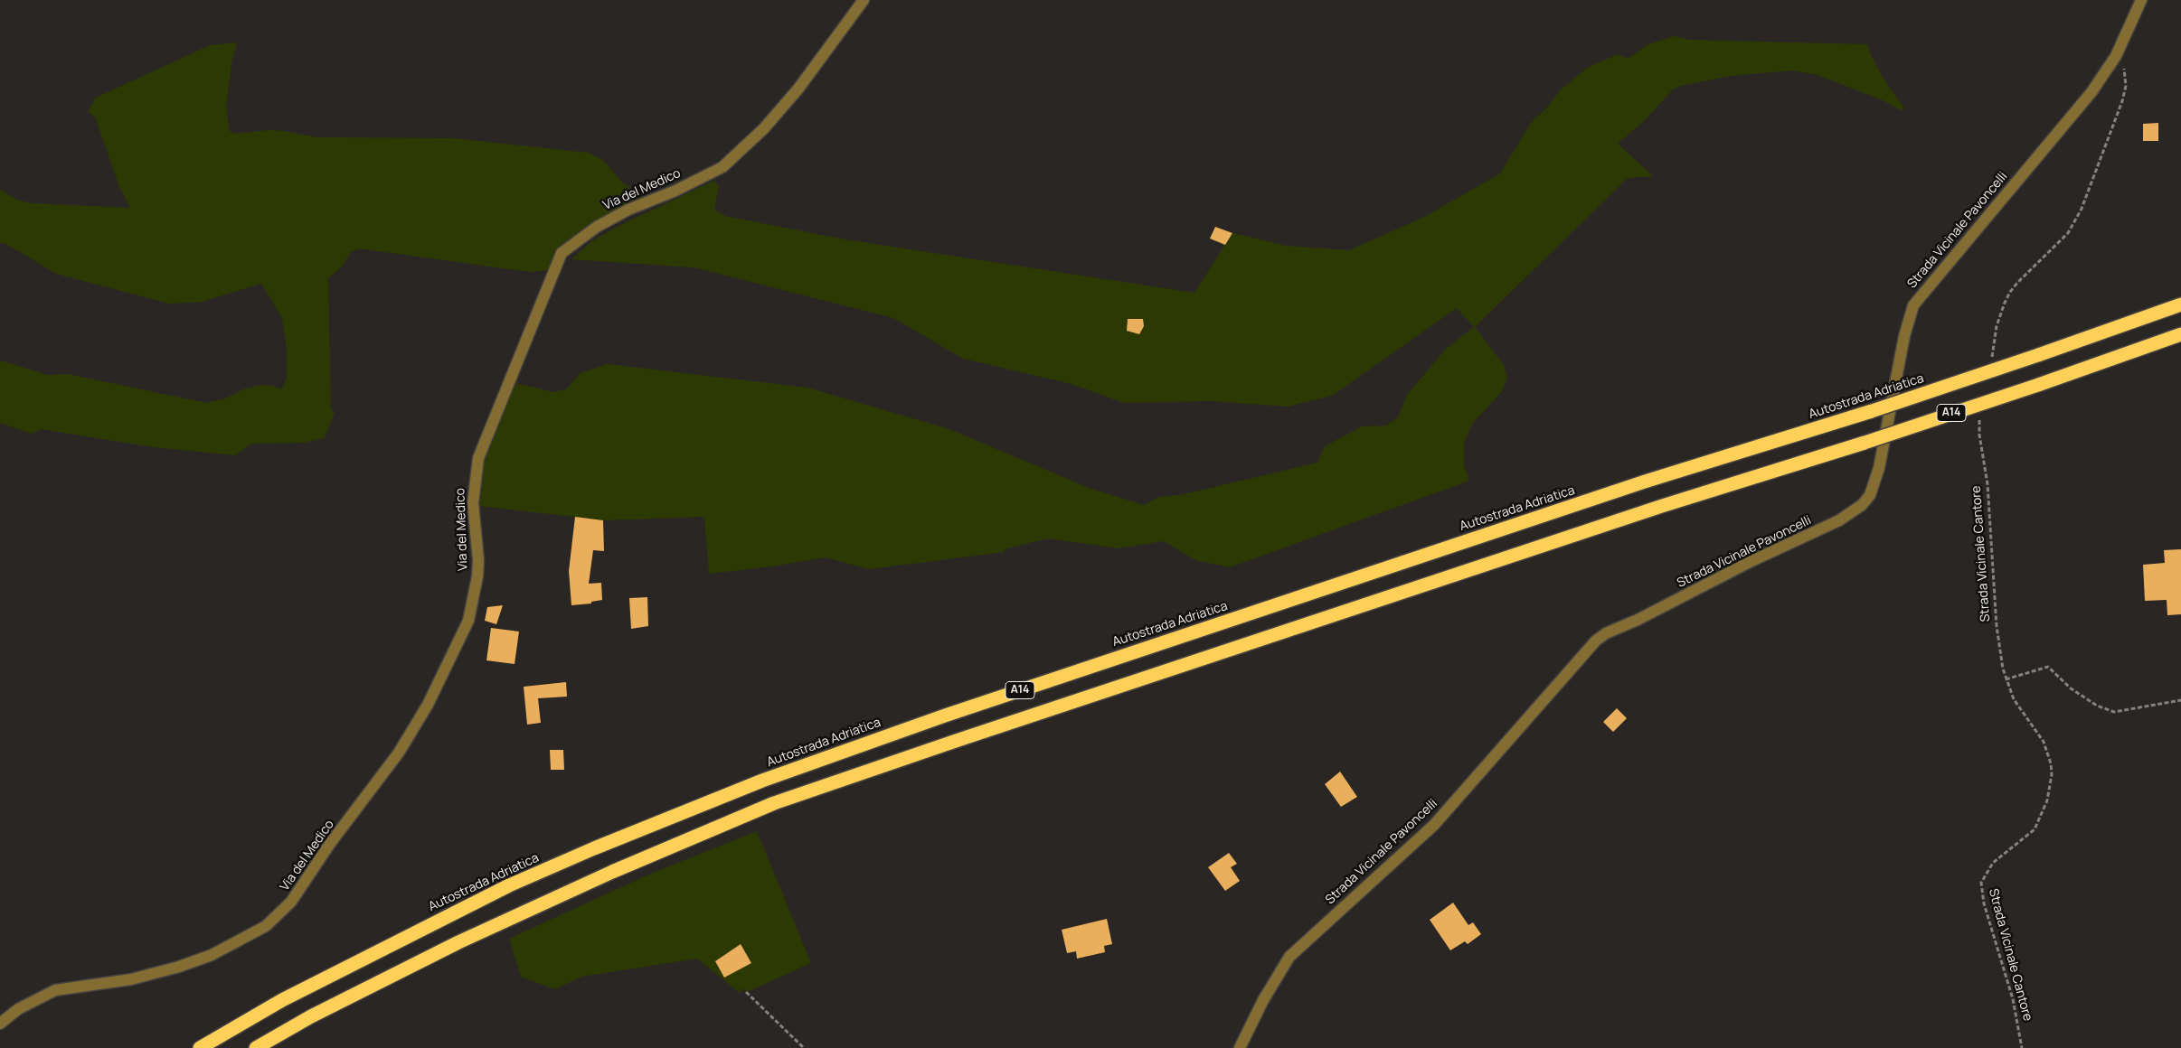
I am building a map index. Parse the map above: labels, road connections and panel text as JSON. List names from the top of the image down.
{
  "streets": {
    "highway": ["Autostrada Adriatica", "A14"],
    "street": ["Via del Medico", "Strada Vicinale Pavoncelli"],
    "path": ["Strada Vicinale Cantore"]
  }
}
